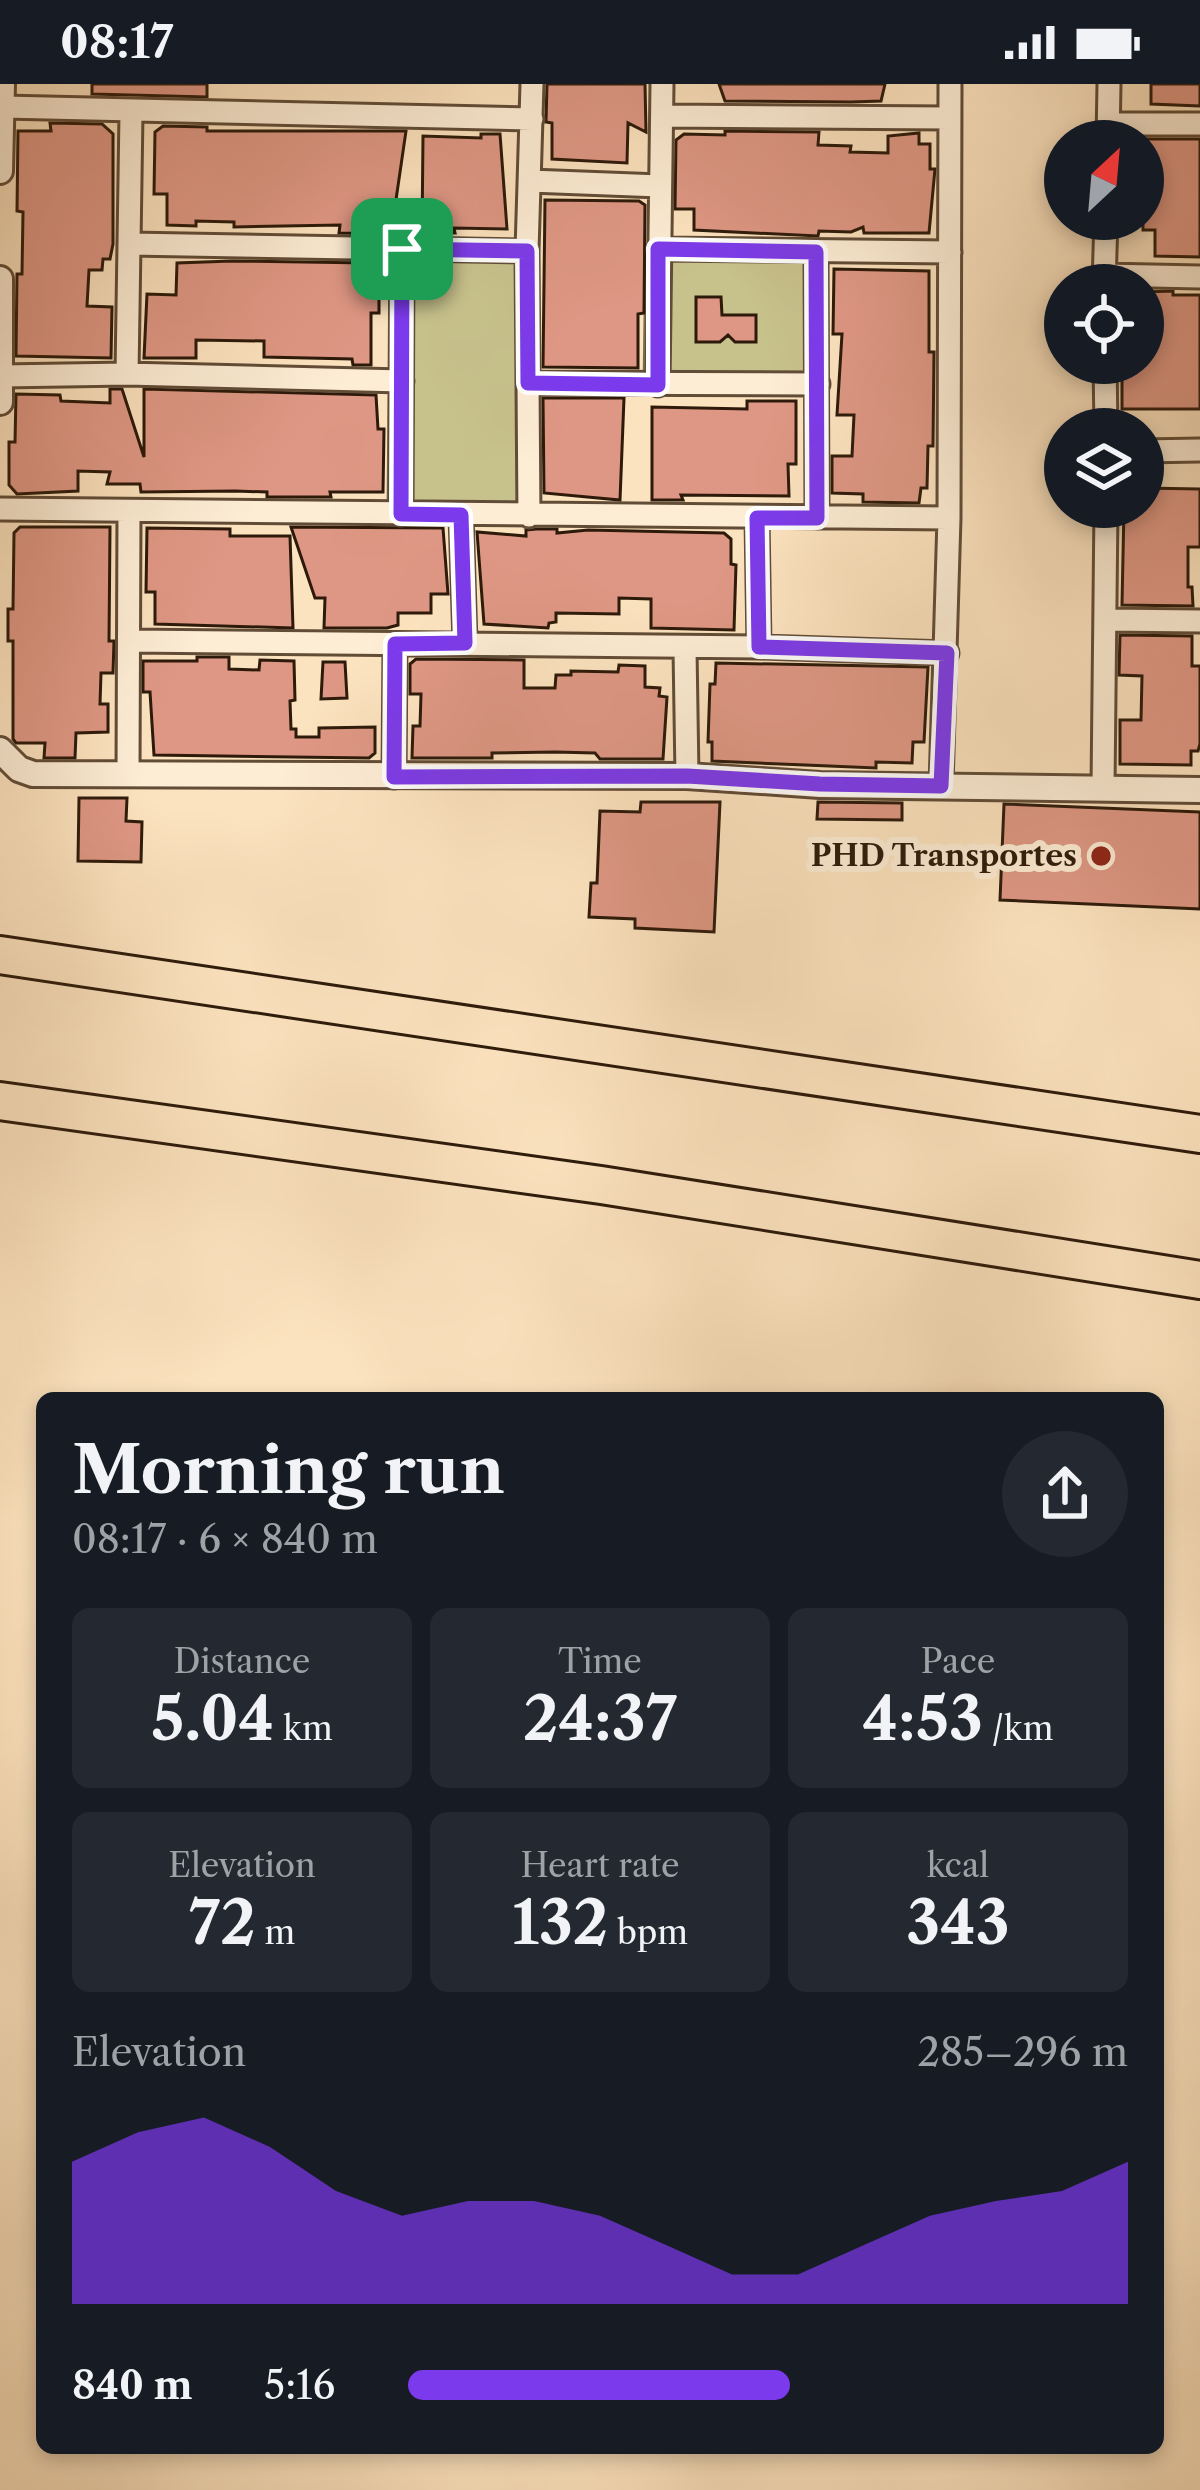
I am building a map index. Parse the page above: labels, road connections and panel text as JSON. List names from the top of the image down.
{
  "places": ["PHD Transportes"],
  "north": "top right",
  "page": {
    "status": "08:17",
    "heading": ["Morning run", "08:17 · 6 × 840 m"],
    "stats": [
      ["Distance", "5.04 km"],
      ["Time", "24:37"],
      ["Pace", "4:53 /km"],
      ["Elevation", "72 m"],
      ["Heart rate", "132 bpm"],
      ["kcal", "343"]
    ],
    "chart": ["Elevation", "285–296 m"],
    "list": [
      {
        "name": "840 m",
        "note": "5:16"
      }
    ]
  }
}
